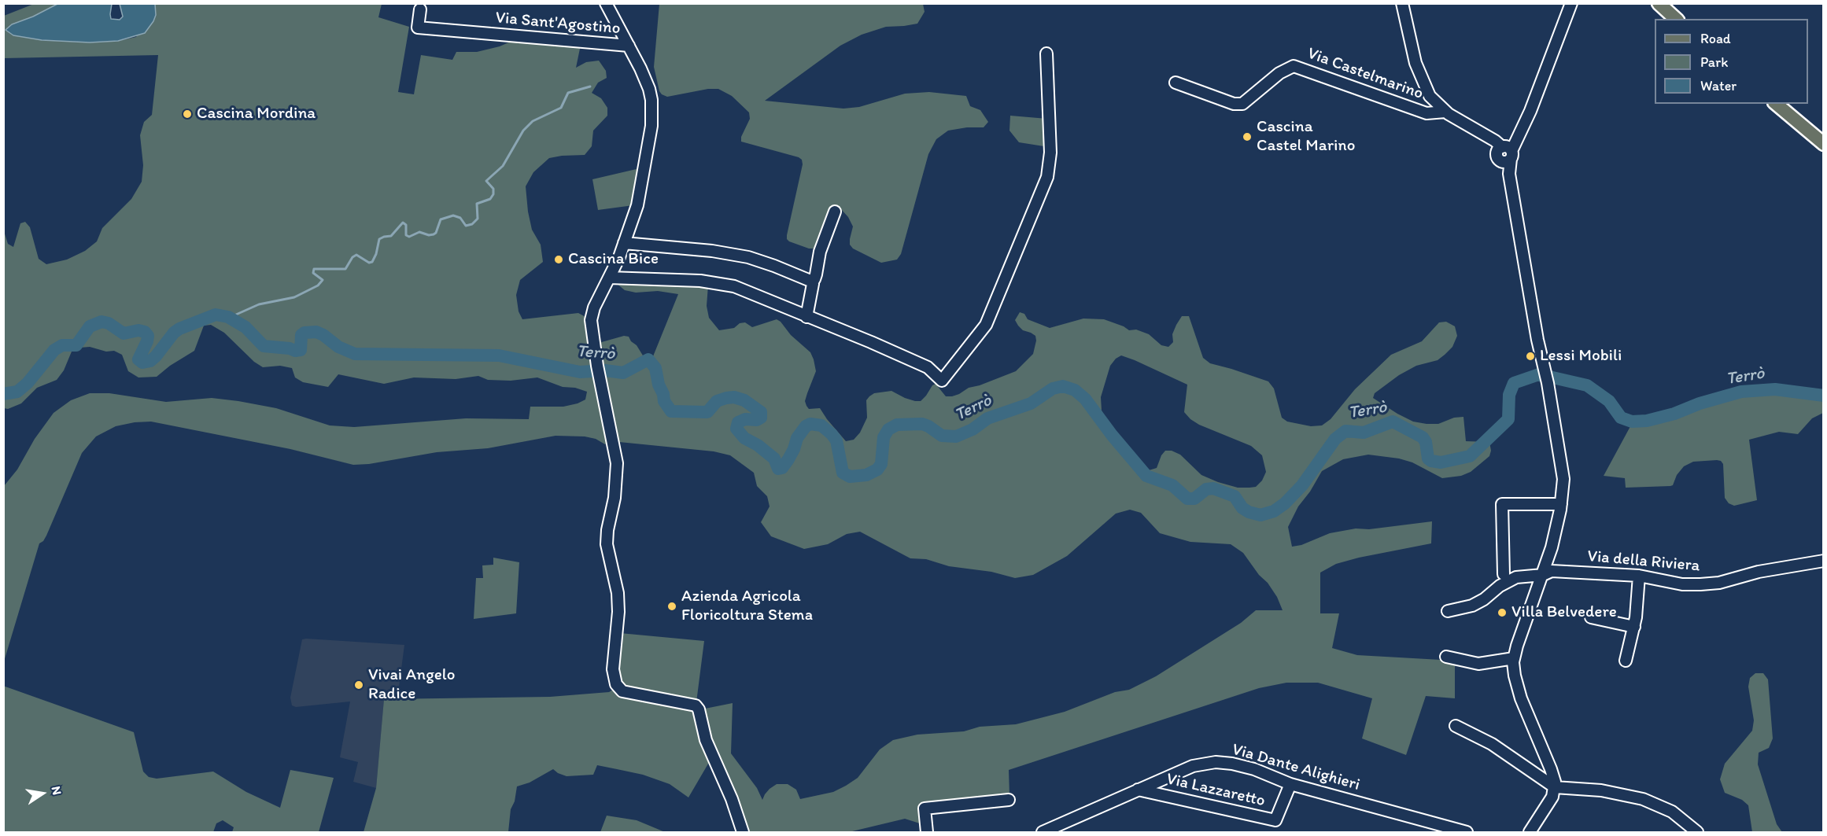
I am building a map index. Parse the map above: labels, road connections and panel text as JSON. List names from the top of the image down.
{
  "streets": {
    "street": [
      "Via Sant'Agostino",
      "Via Castelmarino",
      "Via della Riviera",
      "Via Dante Alighieri",
      "Via Lazzaretto"
    ]
  },
  "crossings": [
    ["Via Dante Alighieri", "Via Lazzaretto"]
  ],
  "water": ["Terrò"],
  "places": [
    "Cascina Mordina",
    "Cascina Castel Marino",
    "Cascina Bice",
    "Lessi Mobili",
    "Azienda Agricola Floricoltura Stema",
    "Villa Belvedere",
    "Vivai Angelo Radice"
  ],
  "legend": ["Road", "Park", "Water"],
  "north": "right"
}
